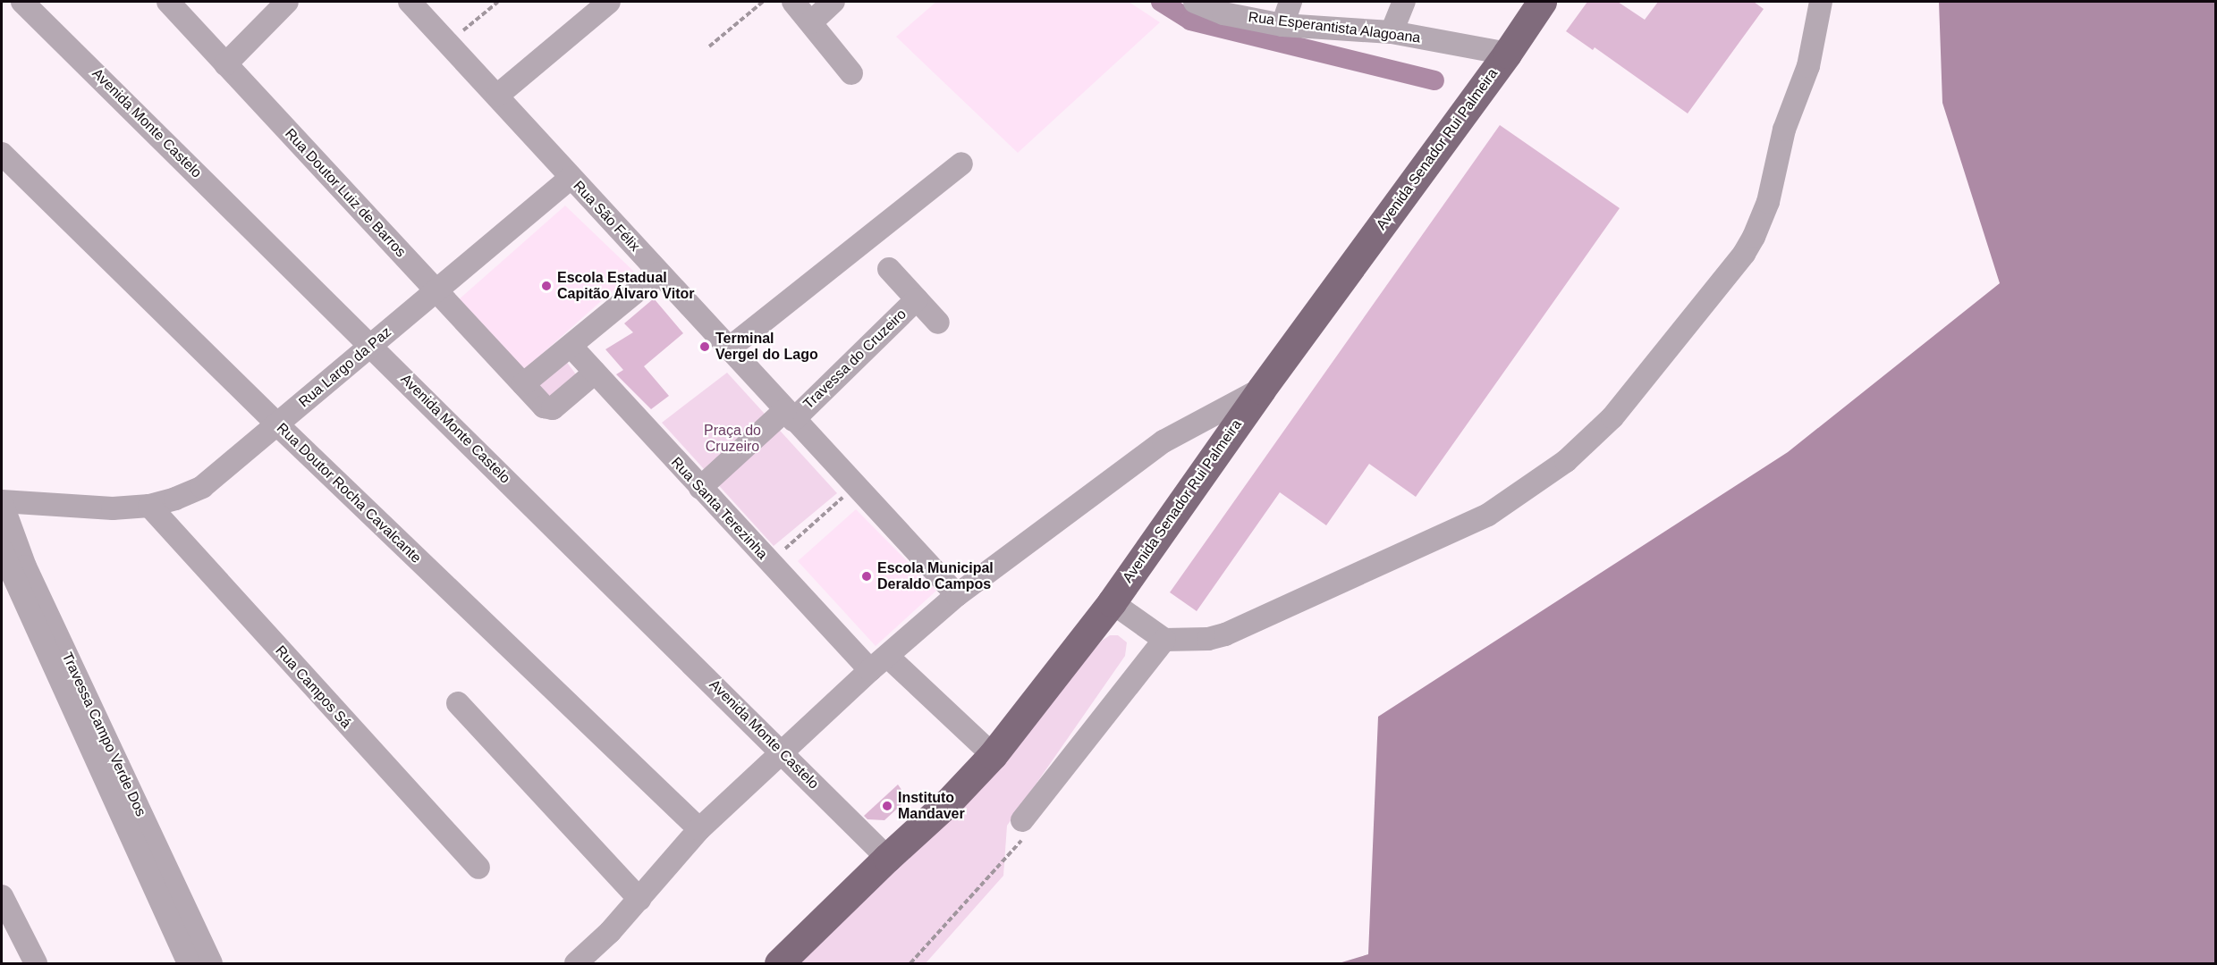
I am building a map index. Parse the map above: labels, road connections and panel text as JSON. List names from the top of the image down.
{
  "streets": {
    "main road": ["Avenida Senador Rui Palmeira"],
    "street": [
      "Rua Esperantista Alagoana",
      "Avenida Monte Castelo",
      "Rua Doutor Luiz de Barros",
      "Rua São Félix",
      "Travessa do Cruzeiro",
      "Rua Largo da Paz",
      "Rua Doutor Rocha Cavalcante",
      "Rua Santa Terezinha",
      "Rua Campos Sá",
      "Travessa Campo Verde Dos"
    ]
  },
  "crossings": [
    ["Rua Esperantista Alagoana", "Avenida Senador Rui Palmeira"],
    ["Avenida Monte Castelo", "Avenida Senador Rui Palmeira"],
    ["Avenida Monte Castelo", "Rua Largo da Paz"],
    ["Avenida Senador Rui Palmeira", "Rua Santa Terezinha"],
    ["Rua Doutor Luiz de Barros", "Rua Largo da Paz"],
    ["Rua Doutor Luiz de Barros", "Rua Santa Terezinha"],
    ["Rua São Félix", "Travessa do Cruzeiro"],
    ["Rua São Félix", "Rua Largo da Paz"],
    ["Travessa do Cruzeiro", "Rua Santa Terezinha"],
    ["Rua Largo da Paz", "Rua Doutor Rocha Cavalcante"],
    ["Rua Largo da Paz", "Rua Campos Sá"],
    ["Rua Largo da Paz", "Travessa Campo Verde Dos"]
  ],
  "parks": ["Praça do Cruzeiro"],
  "places": [
    "Escola Estadual Capitão Álvaro Vitor",
    "Terminal Vergel do Lago",
    "Escola Municipal Deraldo Campos",
    "Instituto Mandaver"
  ]
}
